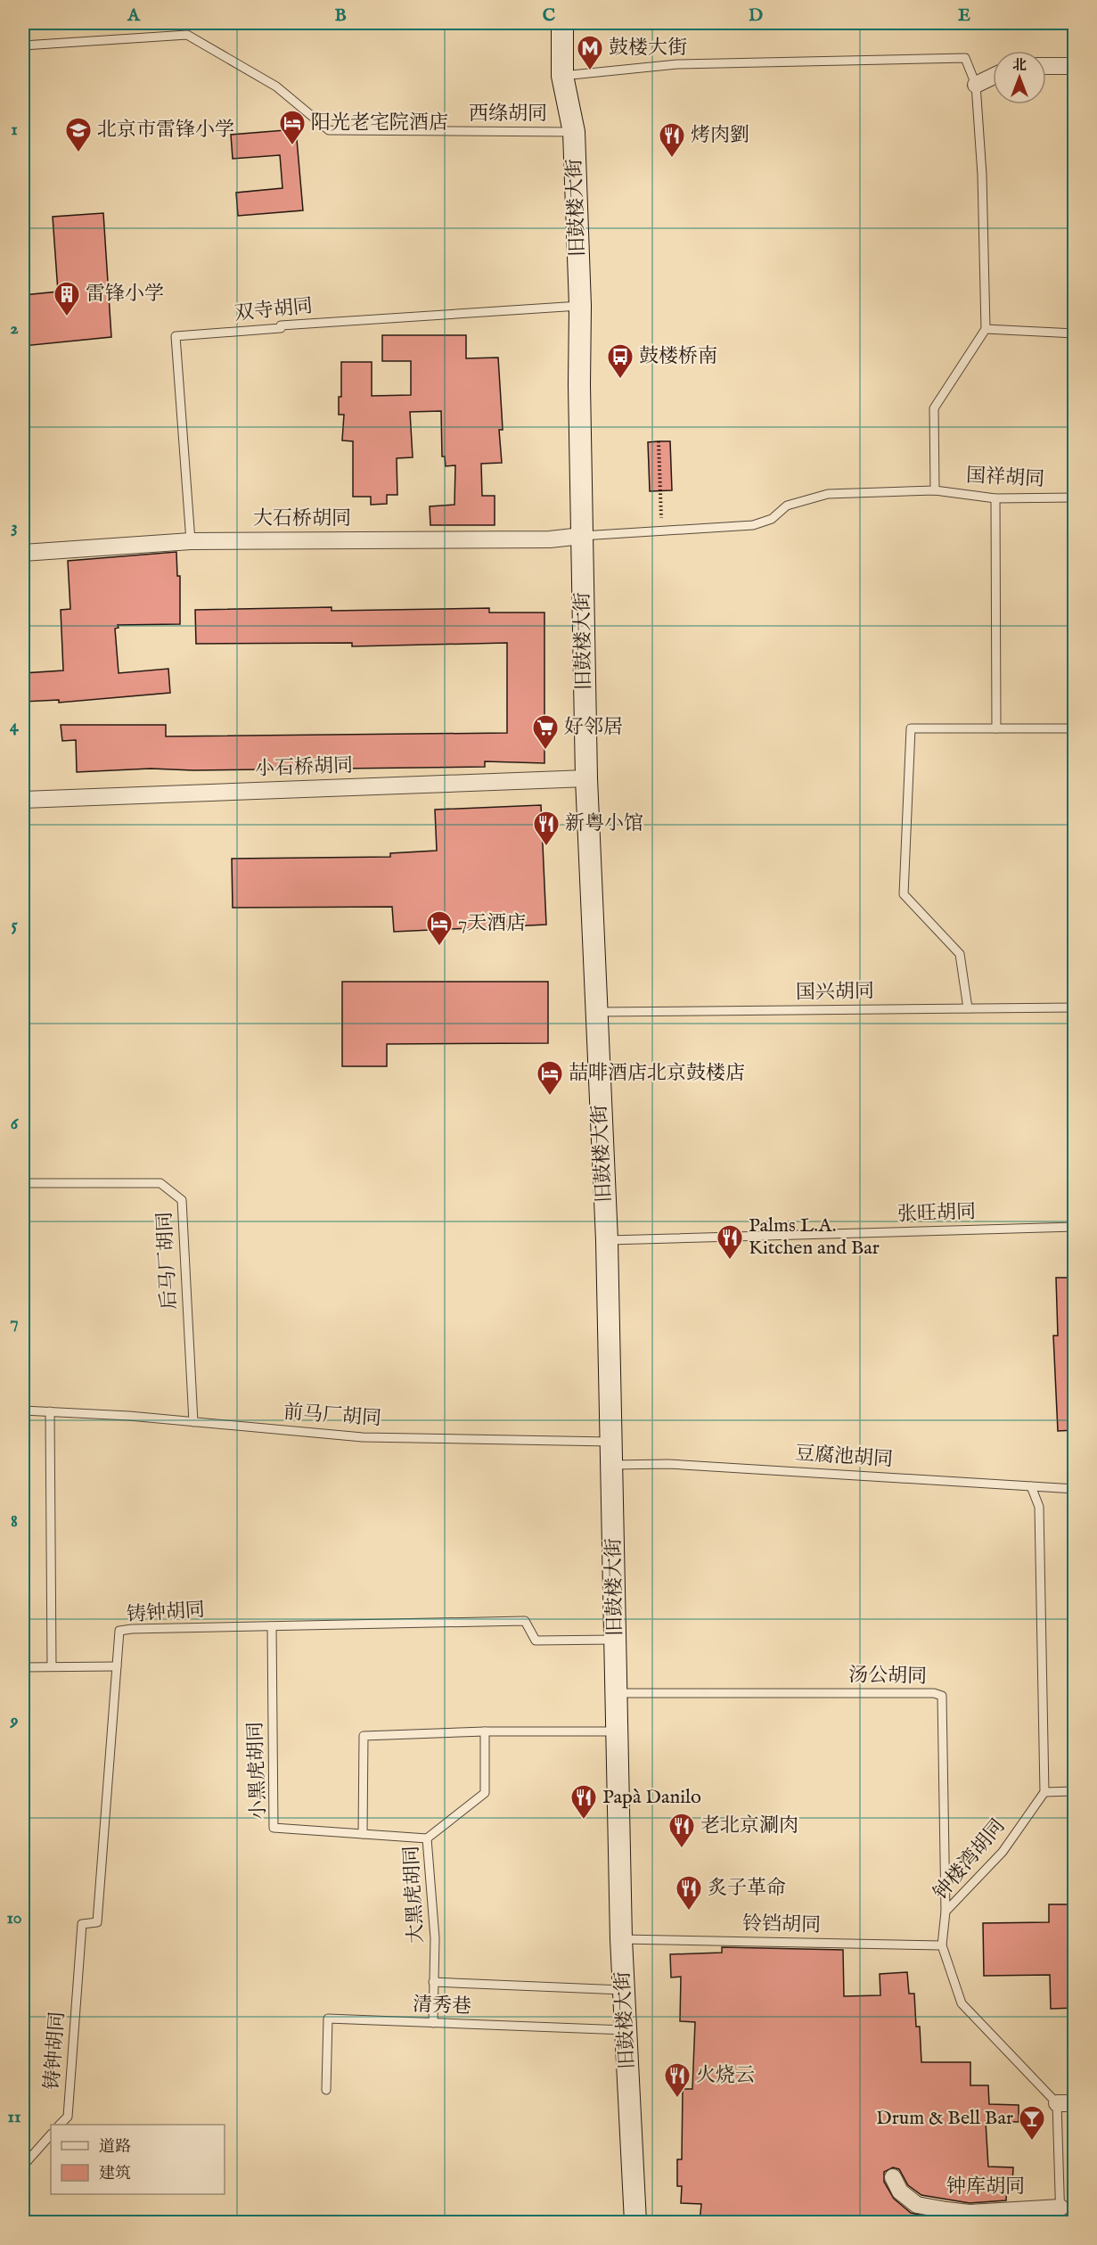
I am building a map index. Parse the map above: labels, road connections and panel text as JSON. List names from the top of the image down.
{
  "streets": {
    "main road": ["旧鼓楼大街"],
    "street": ["大石桥胡同", "小石桥胡同", "钟库胡同"],
    "lane": [
      "西绦胡同",
      "双寺胡同",
      "国祥胡同",
      "国兴胡同",
      "张旺胡同",
      "后马厂胡同",
      "前马厂胡同",
      "豆腐池胡同",
      "铸钟胡同",
      "汤公胡同",
      "小黑虎胡同",
      "钟楼湾胡同",
      "大黑虎胡同",
      "铃铛胡同",
      "清秀巷"
    ]
  },
  "crossings": [
    ["西绦胡同", "旧鼓楼大街"],
    ["旧鼓楼大街", "双寺胡同"],
    ["旧鼓楼大街", "国祥胡同"],
    ["旧鼓楼大街", "大石桥胡同"],
    ["旧鼓楼大街", "小石桥胡同"],
    ["旧鼓楼大街", "国兴胡同"],
    ["旧鼓楼大街", "张旺胡同"],
    ["旧鼓楼大街", "前马厂胡同"],
    ["旧鼓楼大街", "豆腐池胡同"],
    ["旧鼓楼大街", "铸钟胡同"],
    ["旧鼓楼大街", "汤公胡同"],
    ["旧鼓楼大街", "铃铛胡同"],
    ["旧鼓楼大街", "清秀巷"],
    ["双寺胡同", "大石桥胡同"],
    ["国祥胡同", "大石桥胡同"],
    ["后马厂胡同", "前马厂胡同"],
    ["铸钟胡同", "小黑虎胡同"],
    ["汤公胡同", "钟楼湾胡同"],
    ["小黑虎胡同", "大黑虎胡同"],
    ["钟楼湾胡同", "铃铛胡同"],
    ["大黑虎胡同", "清秀巷"]
  ],
  "places": {
    "metro station": ["鼓楼大街"],
    "hotel": ["阳光老宅院酒店", "7天酒店", "喆啡酒店北京鼓楼店"],
    "school or university": ["北京市雷锋小学"],
    "restaurant": [
      "烤肉劉",
      "新粤小馆",
      "Palms L.A. Kitchen and Bar",
      "Papà Danilo",
      "老北京涮肉",
      "炙子革命",
      "火烧云"
    ],
    "building": ["雷锋小学"],
    "bus stop": ["鼓楼桥南"],
    "supermarket": ["好邻居"],
    "bar": ["Drum & Bell Bar"]
  },
  "legend": ["道路", "建筑"],
  "north": "top",
  "grid": {
    "columns": [
      "A",
      "B",
      "C",
      "D",
      "E"
    ],
    "rows": [
      "1",
      "2",
      "3",
      "4",
      "5",
      "6",
      "7",
      "8",
      "9",
      "10",
      "11"
    ]
  }
}
